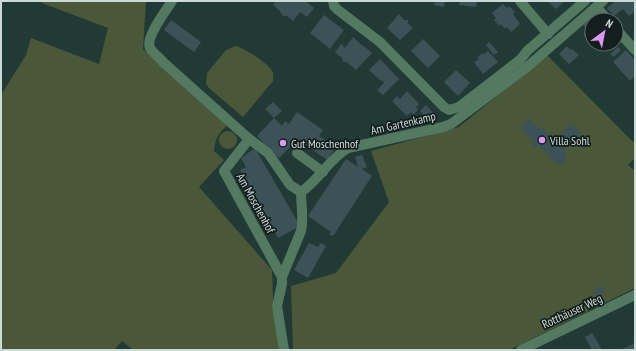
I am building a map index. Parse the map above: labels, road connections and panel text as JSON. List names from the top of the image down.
{
  "streets": {
    "street": ["Am Gartenkamp", "Am Moschenhof", "Rotthäuser Weg"]
  },
  "places": ["Villa Sohl", "Gut Moschenhof"],
  "north": "top right"
}
